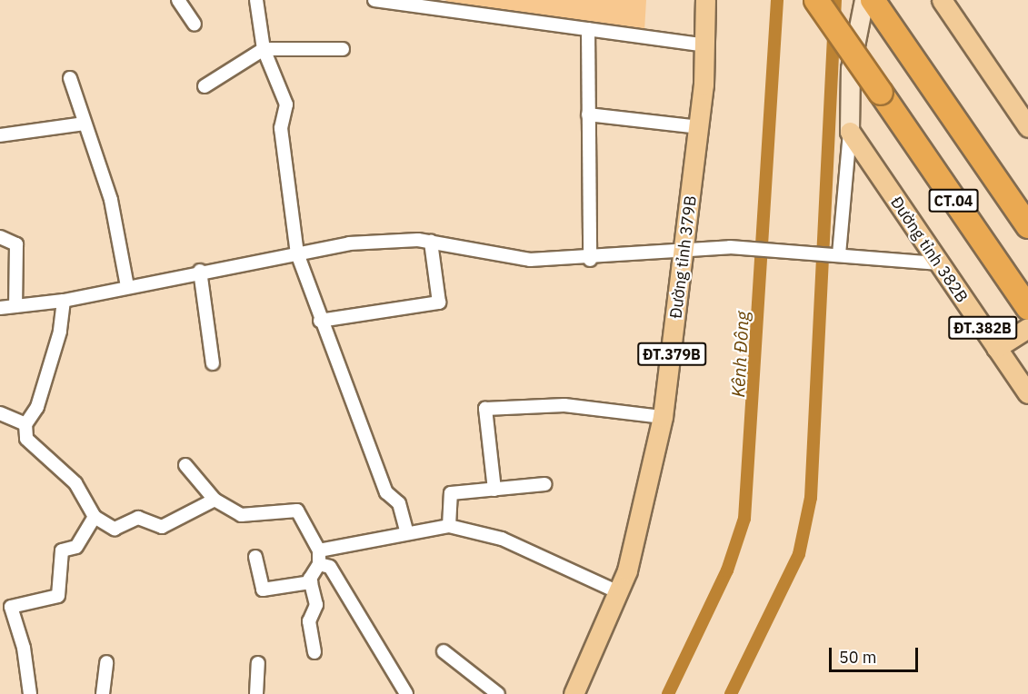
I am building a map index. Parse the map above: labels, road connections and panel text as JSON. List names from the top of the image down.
{
  "streets": {
    "highway": ["CT.04"],
    "main road": [
      "Đường tỉnh 382B",
      "Đường tỉnh 379B",
      "ĐT.382B",
      "ĐT.379B"
    ]
  },
  "water": ["Kênh Đông"],
  "scale_bar": "50 m"
}
